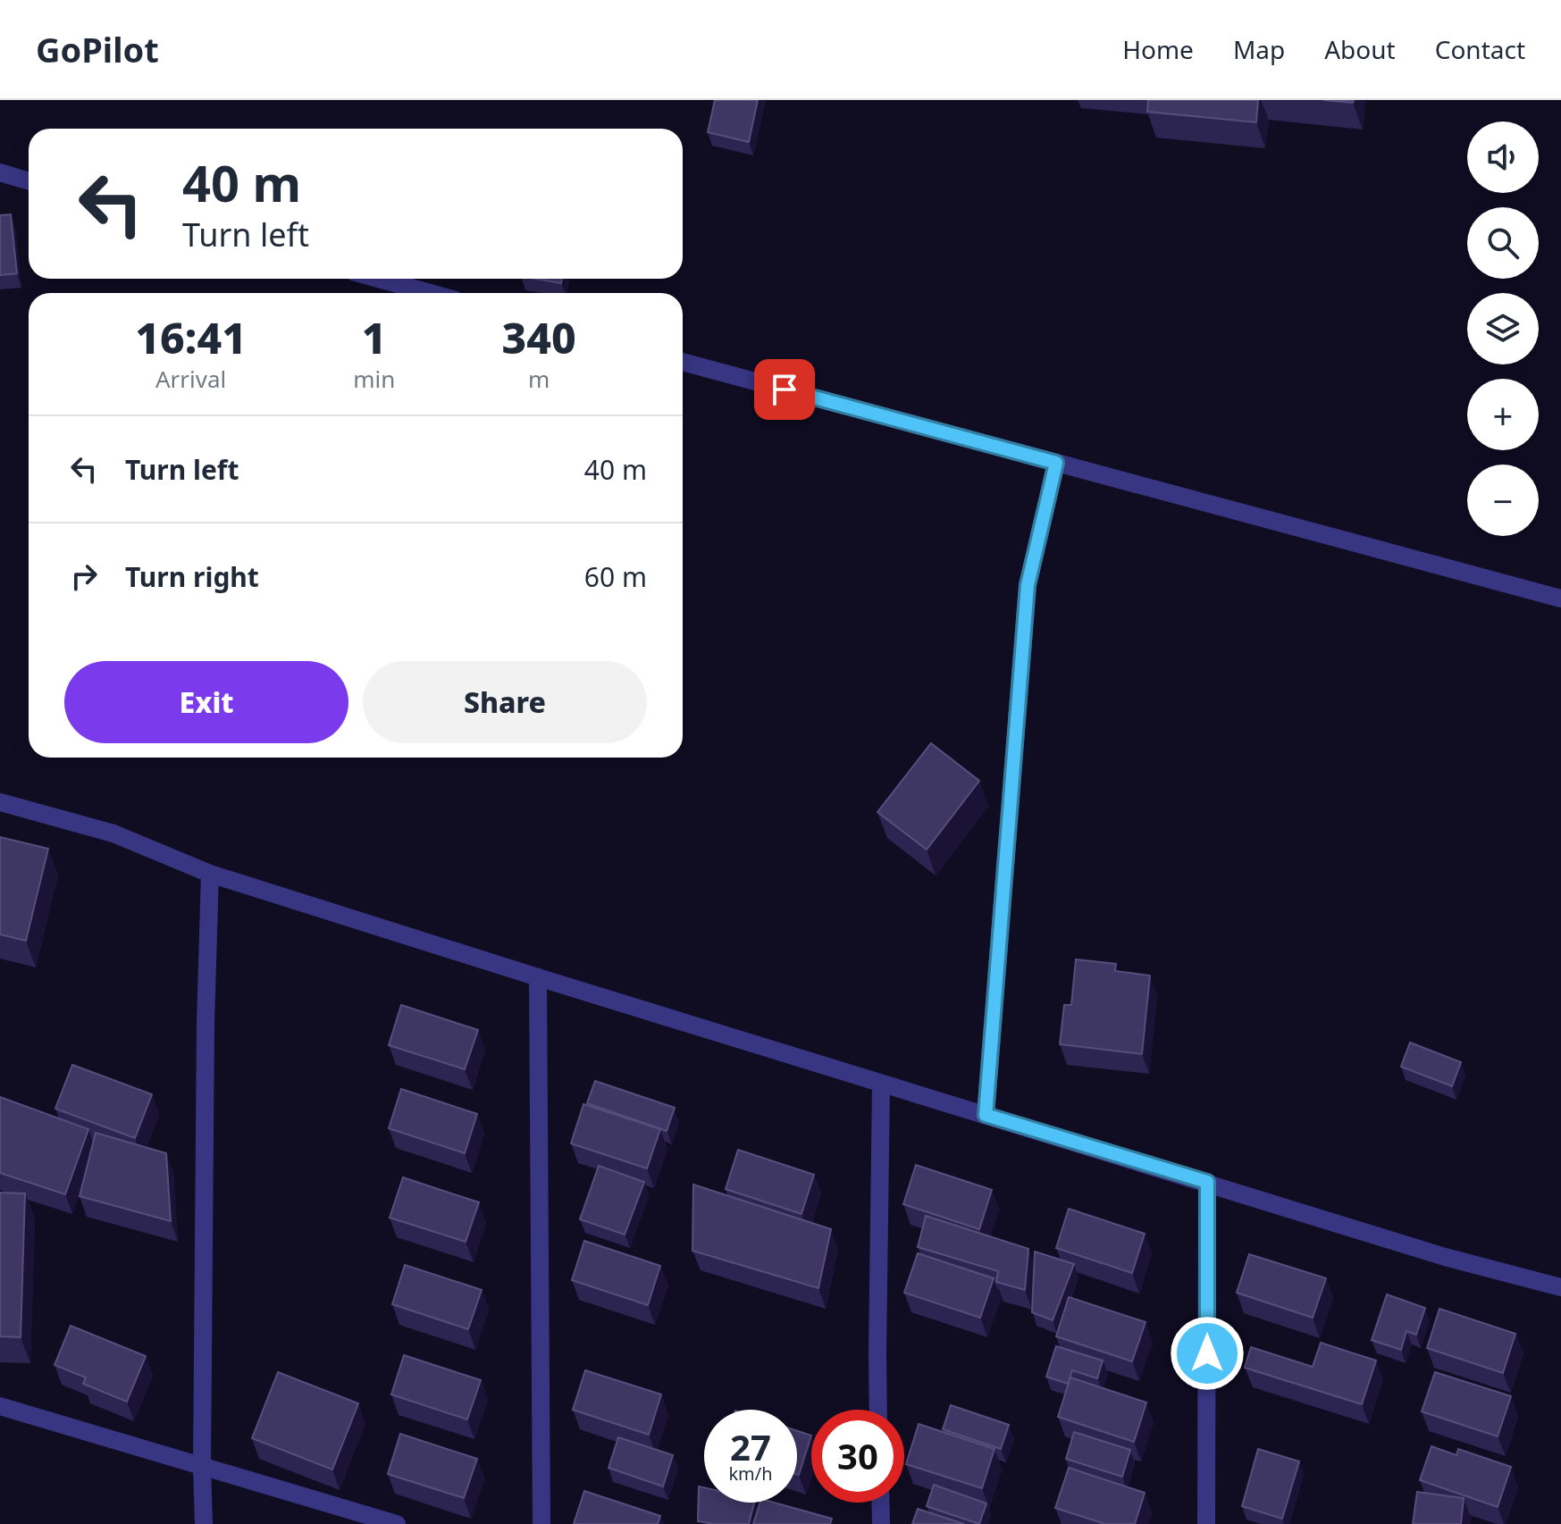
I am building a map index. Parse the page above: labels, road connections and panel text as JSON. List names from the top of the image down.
{
  "page": {
    "header": "GoPilot",
    "nav": [
      "Home",
      "Map",
      "About",
      "Contact"
    ],
    "map_buttons": ["+", "−"],
    "turn": ["40 m", "Turn left"],
    "eta": [
      "16:41",
      "Arrival",
      "1",
      "min",
      "340",
      "m"
    ],
    "list": [
      {
        "name": "Turn left",
        "value": "40 m"
      },
      {
        "name": "Turn right",
        "value": "60 m"
      }
    ],
    "buttons": ["Exit", "Share"],
    "speed": "27 km/h",
    "limit": "30"
  }
}
